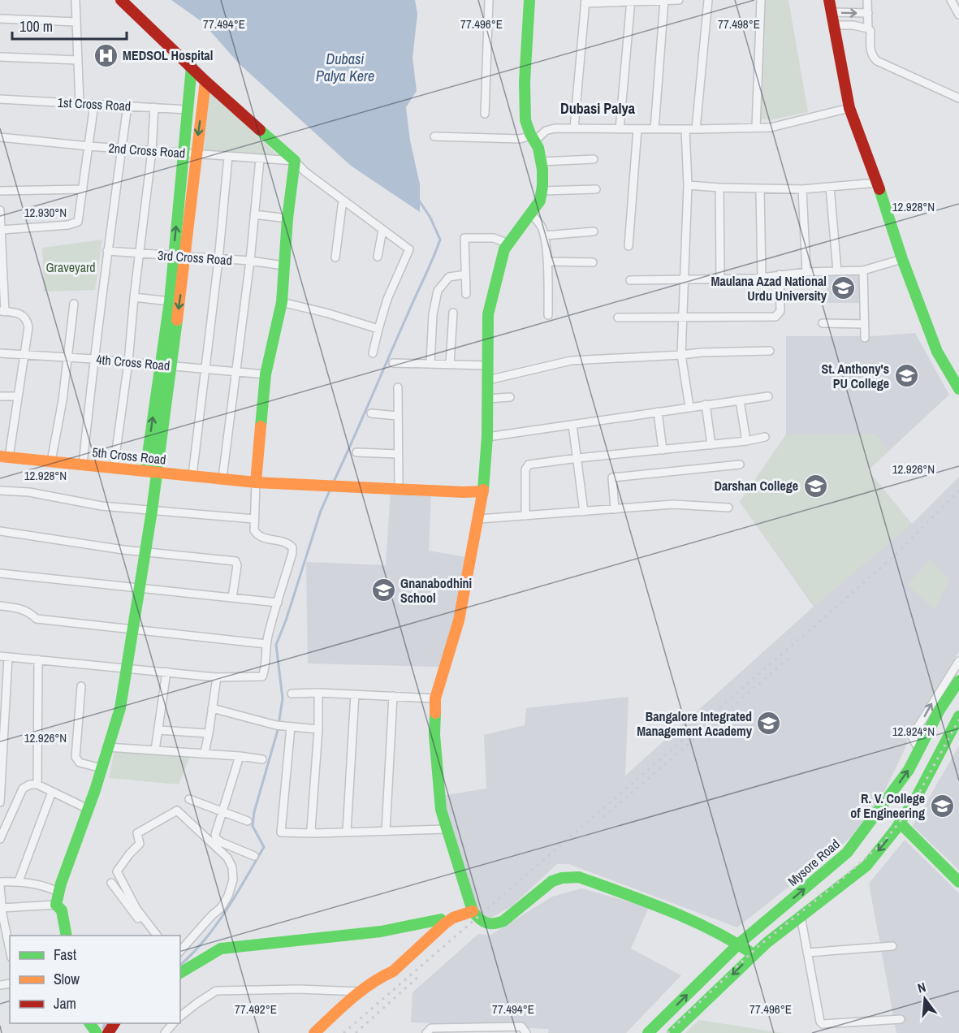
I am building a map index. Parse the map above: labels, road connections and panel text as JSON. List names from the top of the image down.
{
  "streets": {
    "main road": ["5th Cross Road", "Mysore Road"],
    "street": [
      "1st Cross Road",
      "2nd Cross Road",
      "3rd Cross Road",
      "4th Cross Road"
    ]
  },
  "districts": ["Dubasi Palya"],
  "water": ["Dubasi Palya Kere"],
  "parks": ["Graveyard"],
  "places": {
    "hospital": ["MEDSOL Hospital"],
    "school or university": [
      "Maulana Azad National Urdu University",
      "St. Anthony's PU College",
      "Darshan College",
      "Gnanabodhini School",
      "Bangalore Integrated Management Academy",
      "R. V. College of Engineering"
    ]
  },
  "legend": ["Fast", "Slow", "Jam"],
  "scale_bar": "100 m",
  "north": "top",
  "coordinates": [
    "77.494°E",
    "77.496°E",
    "77.498°E",
    "12.928°N",
    "12.930°N",
    "12.926°N",
    "12.924°N",
    "77.492°E"
  ]
}
